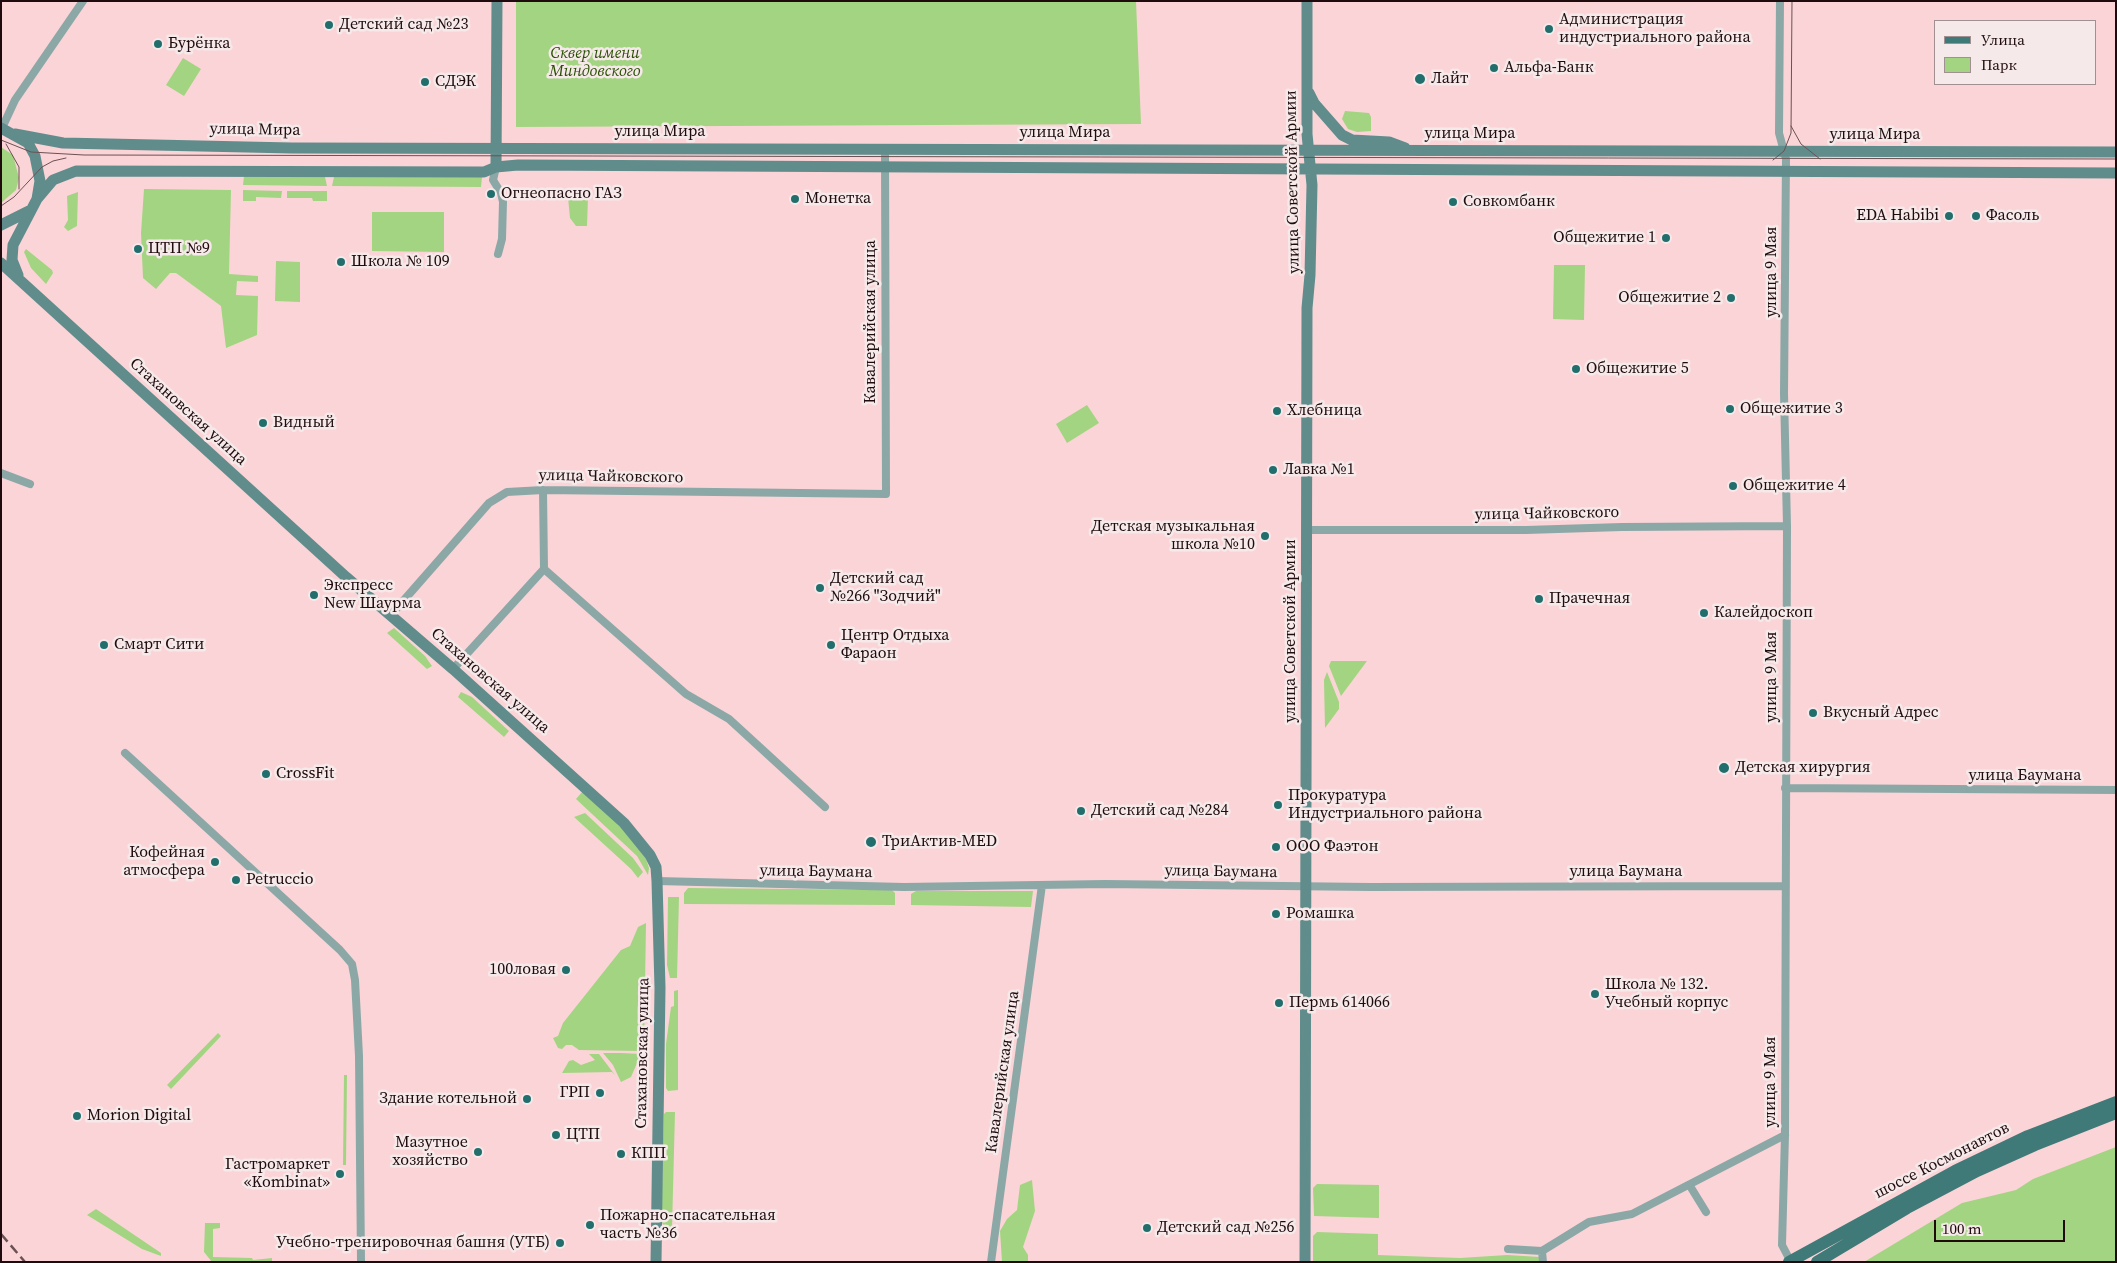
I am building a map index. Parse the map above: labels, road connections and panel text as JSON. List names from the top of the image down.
{
  "streets": {
    "main road": [
      "улица Мира",
      "улица Советской Армии",
      "Стахановская улица",
      "шоссе Космонавтов"
    ],
    "street": [
      "улица 9 Мая",
      "Кавалерийская улица",
      "улица Чайковского",
      "улица Баумана"
    ]
  },
  "crossings": [
    ["улица Мира", "улица Советской Армии"],
    ["улица Мира", "улица 9 Мая"],
    ["улица Мира", "Кавалерийская улица"],
    ["улица Мира", "Стахановская улица"],
    ["улица Советской Армии", "улица Чайковского"],
    ["улица Советской Армии", "улица Баумана"],
    ["улица 9 Мая", "улица Чайковского"],
    ["улица 9 Мая", "улица Баумана"],
    ["улица 9 Мая", "шоссе Космонавтов"],
    ["Кавалерийская улица", "улица Чайковского"],
    ["Кавалерийская улица", "улица Баумана"],
    ["Стахановская улица", "улица Чайковского"],
    ["Стахановская улица", "улица Баумана"]
  ],
  "parks": ["Сквер имени Миндовского"],
  "places": [
    "Детский сад №23",
    "Администрация индустриального района",
    "Бурёнка",
    "Альфа-Банк",
    "Лайт",
    "СДЭК",
    "Огнеопасно ГАЗ",
    "Монетка",
    "Совкомбанк",
    "EDA Habibi",
    "Фасоль",
    "Общежитие 1",
    "ЦТП №9",
    "Школа № 109",
    "Общежитие 2",
    "Общежитие 5",
    "Общежитие 3",
    "Хлебница",
    "Видный",
    "Лавка №1",
    "Общежитие 4",
    "Детская музыкальная школа №10",
    "Детский сад №266 \"Зодчий\"",
    "Экспресс New Шаурма",
    "Прачечная",
    "Калейдоскоп",
    "Смарт Сити",
    "Центр Отдыха Фараон",
    "Вкусный Адрес",
    "Детская хирургия",
    "CrossFit",
    "Прокуратура Индустриального района",
    "Детский сад №284",
    "ТриАктив-MED",
    "ООО Фаэтон",
    "Кофейная атмосфера",
    "Petruccio",
    "Ромашка",
    "100ловая",
    "Школа № 132. Учебный корпус",
    "Пермь 614066",
    "ГРП",
    "Здание котельной",
    "Morion Digital",
    "ЦТП",
    "Мазутное хозяйство",
    "КПП",
    "Гастромаркет «Kombinat»",
    "Пожарно-спасательная часть №36",
    "Детский сад №256",
    "Учебно-тренировочная башня (УТБ)"
  ],
  "legend": ["Улица", "Парк"],
  "scale_bar": "100 m"
}
